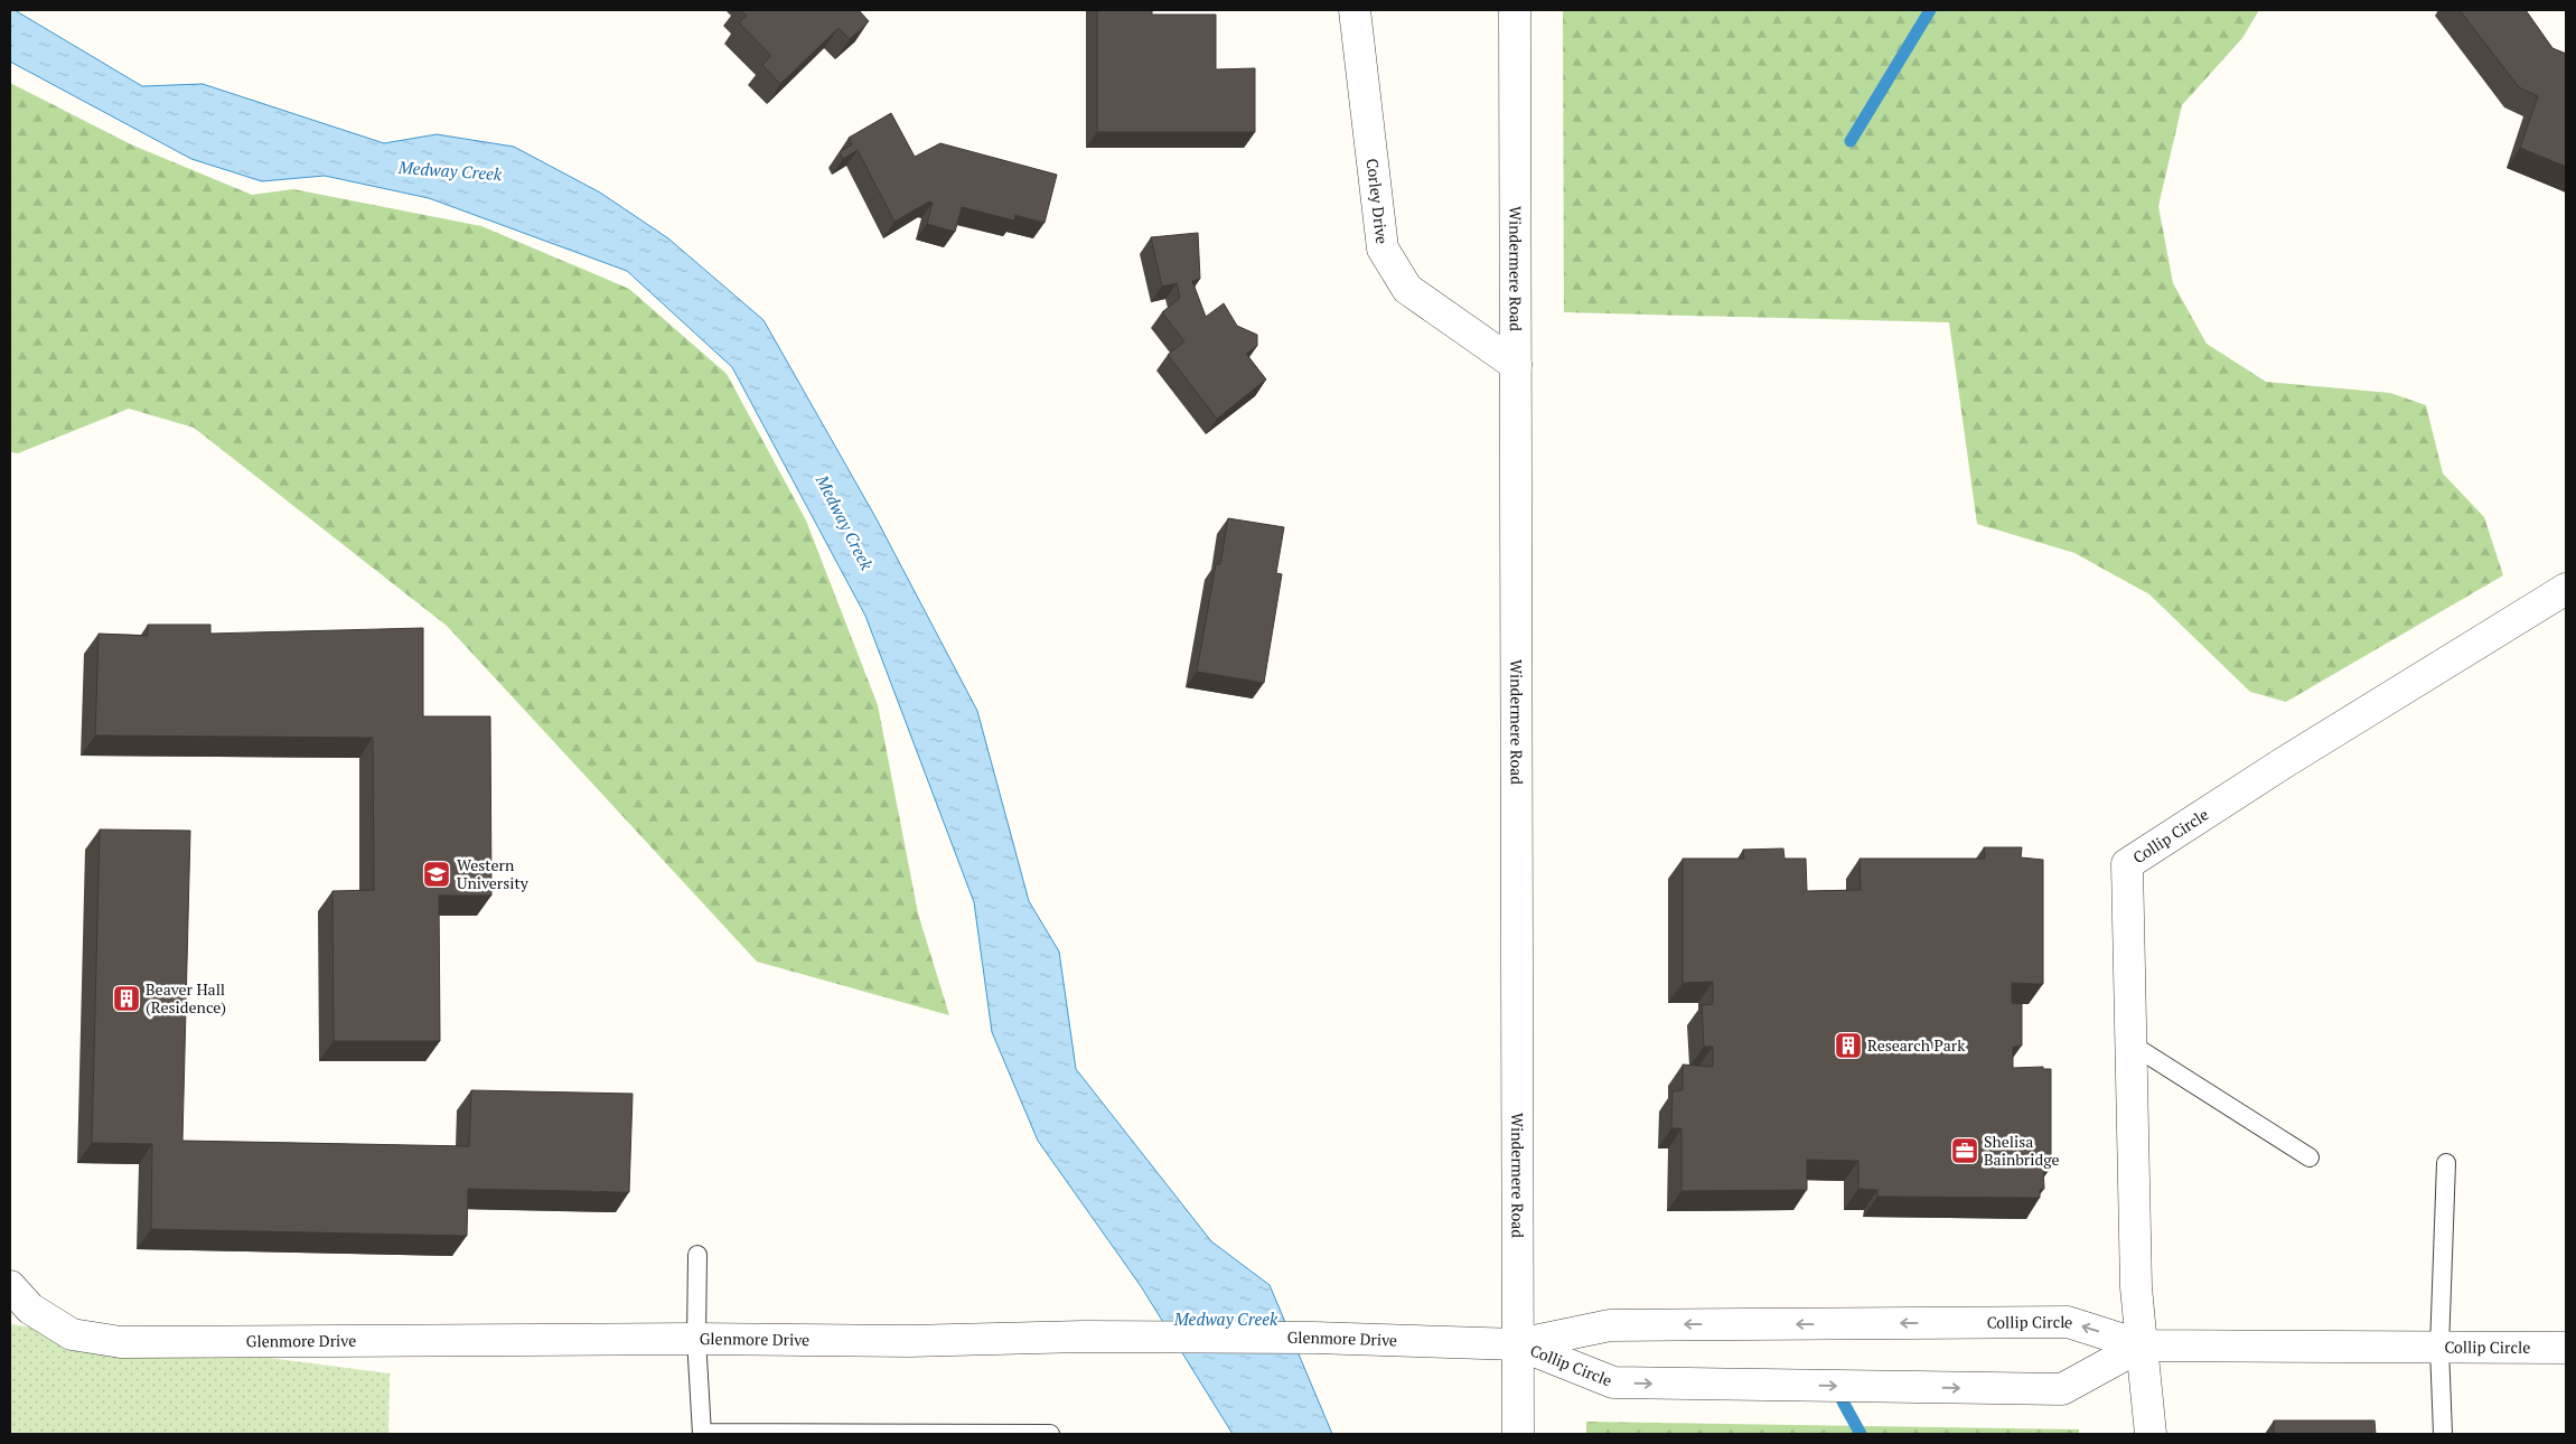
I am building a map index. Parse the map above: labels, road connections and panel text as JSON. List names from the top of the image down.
{
  "streets": {
    "street": [
      "Corley Drive",
      "Windermere Road",
      "Collip Circle",
      "Glenmore Drive"
    ]
  },
  "crossings": [
    ["Corley Drive", "Windermere Road"],
    ["Windermere Road", "Collip Circle"],
    ["Windermere Road", "Glenmore Drive"],
    ["Collip Circle", "Glenmore Drive"]
  ],
  "water": ["Medway Creek"],
  "places": {
    "school or university": ["Western University"],
    "building": ["Beaver Hall (Residence)", "Research Park"],
    "office": ["Shelisa Bainbridge"]
  }
}
